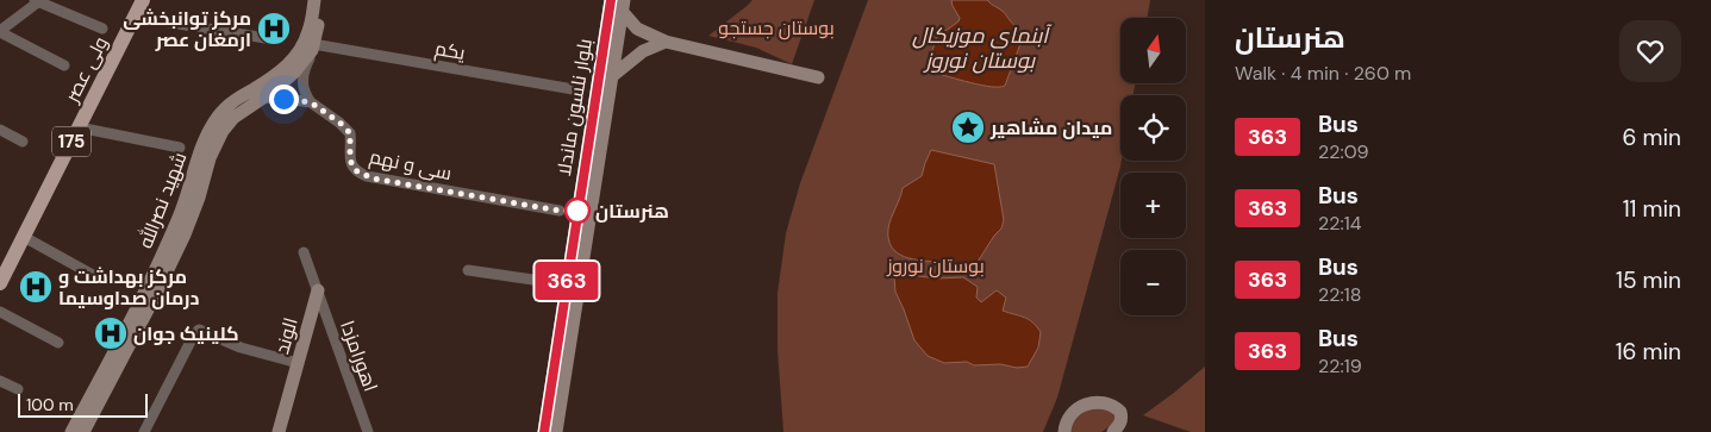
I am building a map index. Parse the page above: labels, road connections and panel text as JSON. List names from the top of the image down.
{
  "streets": {
    "main road": [
      "ولی عصر",
      "بلوار نلسون ماندلا",
      "175",
      "شهید نصرالله",
      "الوند"
    ],
    "street": ["یکم", "سی و نهم", "اهورامزدا"]
  },
  "crossings": [
    ["یکم", "شهید نصرالله"],
    ["سی و نهم", "شهید نصرالله"],
    ["الوند", "اهورامزدا"]
  ],
  "water": ["آبنمای موزیکال بوستان نوروز"],
  "parks": ["بوستان جستجو", "بوستان نوروز"],
  "places": {
    "hospital": ["مرکز توانبخشی ارمغان عصر", "مرکز بهداشت و درمان صداوسیما", "کلینیک جوان"],
    "place": ["میدان مشاهیر"],
    "other": ["هنرستان"]
  },
  "lines": ["bus line 363"],
  "scale_bar": "100 m",
  "north": "top",
  "page": {
    "on_map": "363",
    "heading": ["هنرستان", "Walk · 4 min · 260 m"],
    "map_buttons": ["+", "−"],
    "list": [
      {
        "mark": "363",
        "name": "Bus",
        "note": "22:09",
        "value": "6 min"
      },
      {
        "mark": "363",
        "name": "Bus",
        "note": "22:14",
        "value": "11 min"
      },
      {
        "mark": "363",
        "name": "Bus",
        "note": "22:18",
        "value": "15 min"
      },
      {
        "mark": "363",
        "name": "Bus",
        "note": "22:19",
        "value": "16 min"
      }
    ],
    "scale": "100 m"
  }
}
